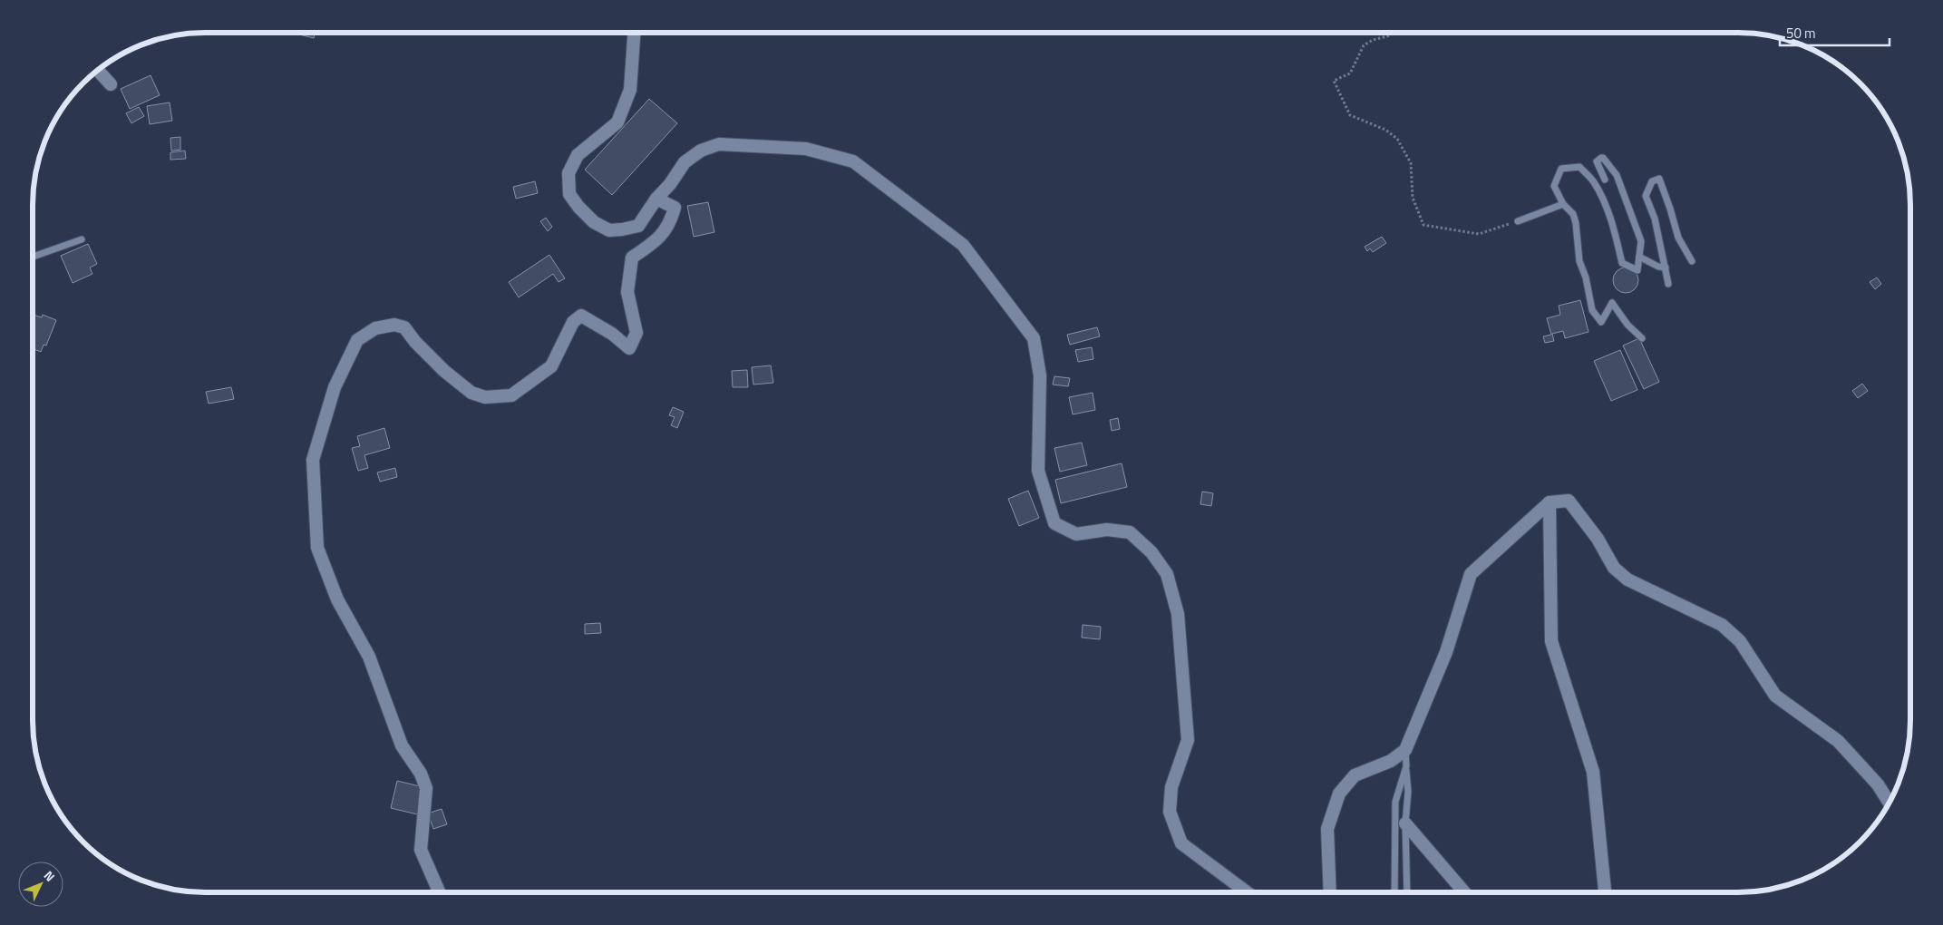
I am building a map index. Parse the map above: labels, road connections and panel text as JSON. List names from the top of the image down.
{
  "scale_bar": "50 m",
  "north": "top right"
}
